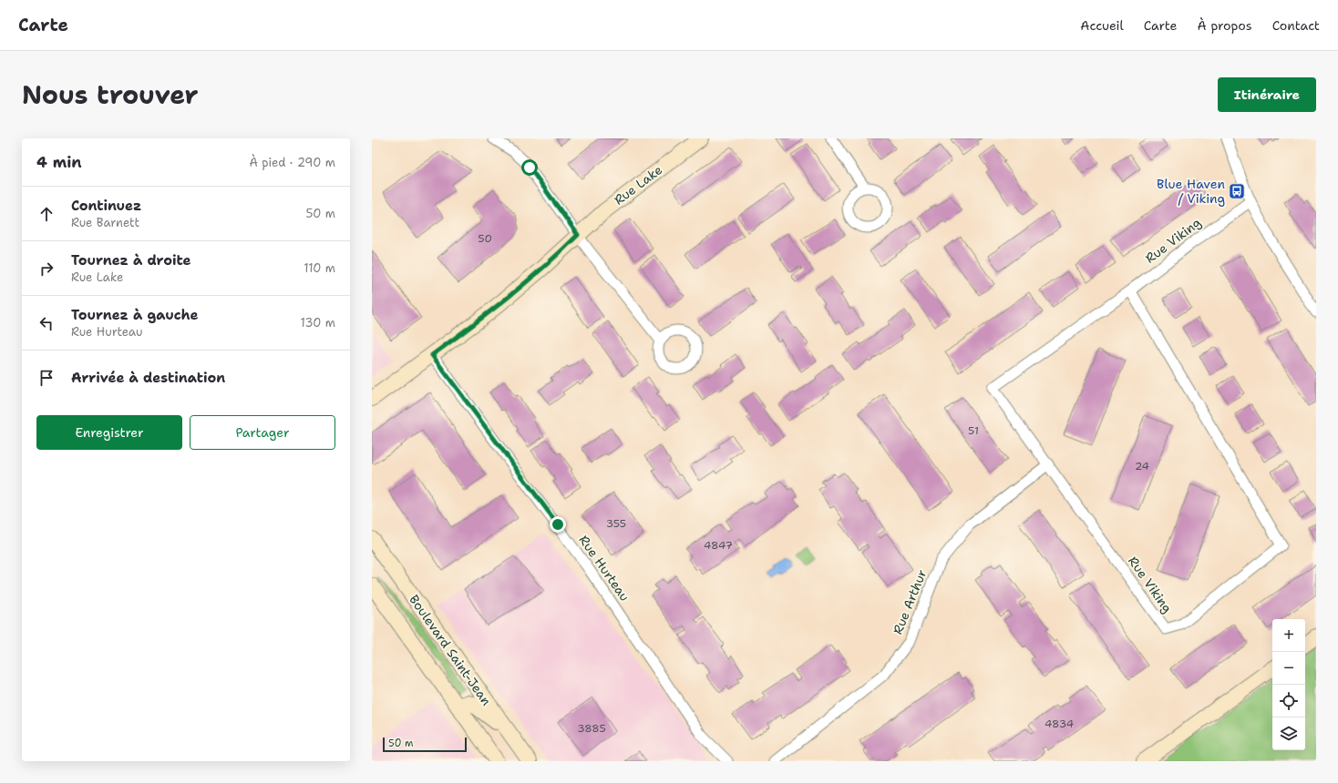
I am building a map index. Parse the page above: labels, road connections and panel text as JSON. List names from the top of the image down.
{
  "streets": {
    "street": [
      "Rue Lake",
      "Rue Viking",
      "Rue Hurteau",
      "Rue Arthur",
      "Boulevard Saint-Jean"
    ]
  },
  "crossings": [
    ["Rue Lake", "Rue Hurteau"],
    ["Rue Viking", "Rue Arthur"]
  ],
  "places": {
    "bus stop": ["Blue Haven / Viking"]
  },
  "house_numbers": [
    "50",
    "51",
    "24",
    "355",
    "4847",
    "4834",
    "3885"
  ],
  "scale_bar": "50 m",
  "page": {
    "header": "Carte",
    "nav": [
      "Accueil",
      "Carte",
      "À propos",
      "Contact"
    ],
    "title": "Nous trouver",
    "buttons": [
      "Itinéraire",
      ["Enregistrer", "Partager"]
    ],
    "heading": ["4 min", "À pied · 290 m"],
    "list": [
      ["Continuez", "Rue Barnett", "50 m"],
      ["Tournez à droite", "Rue Lake", "110 m"],
      ["Tournez à gauche", "Rue Hurteau", "130 m"],
      "Arrivée à destination"
    ],
    "map_buttons": ["+", "−"],
    "scale": "50 m"
  }
}
